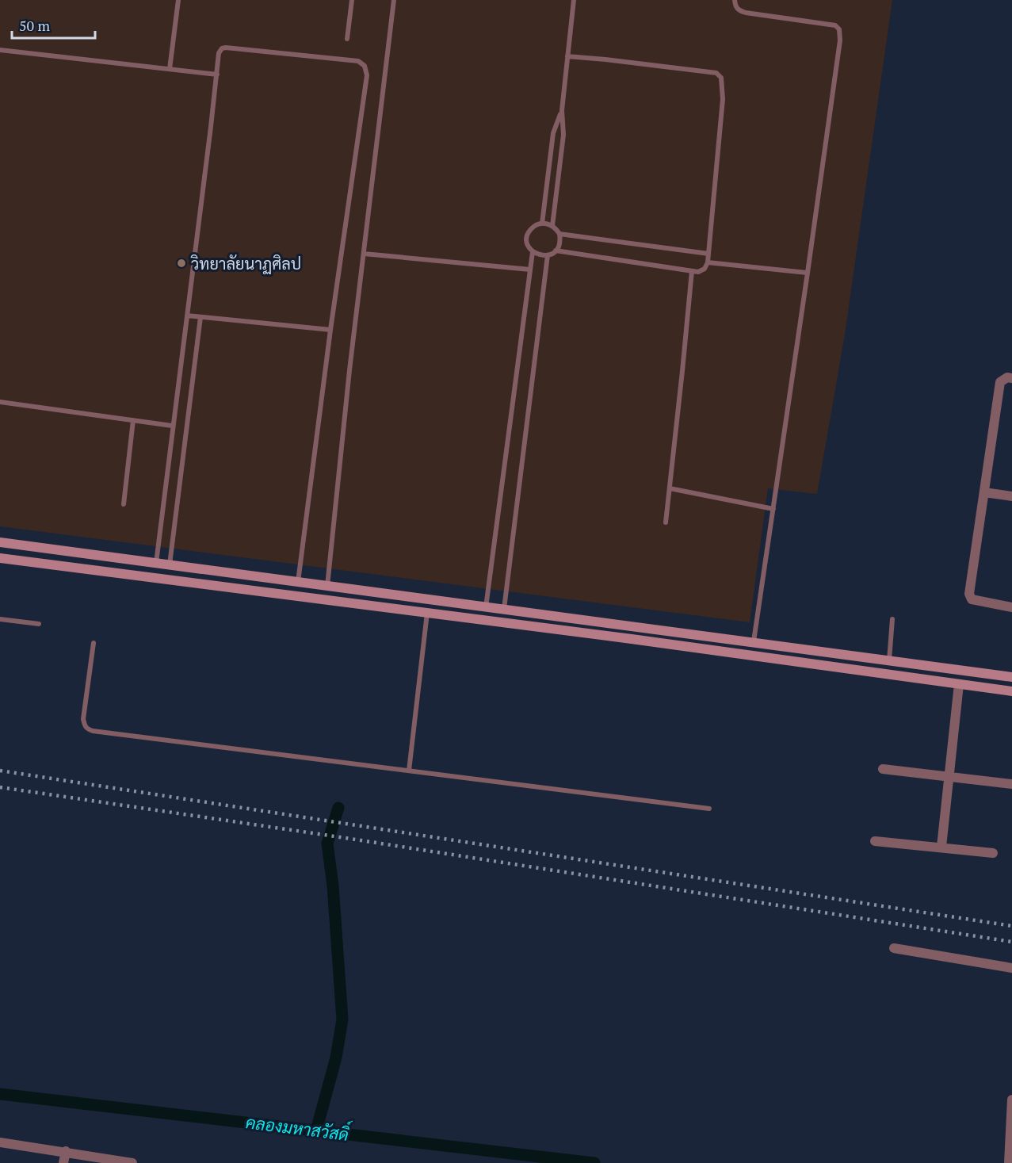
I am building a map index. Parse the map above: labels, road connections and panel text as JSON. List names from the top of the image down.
{
  "water": ["คลองมหาสวัสดิ์"],
  "places": ["วิทยาลัยนาฏศิลป"],
  "scale_bar": "50 m"
}
